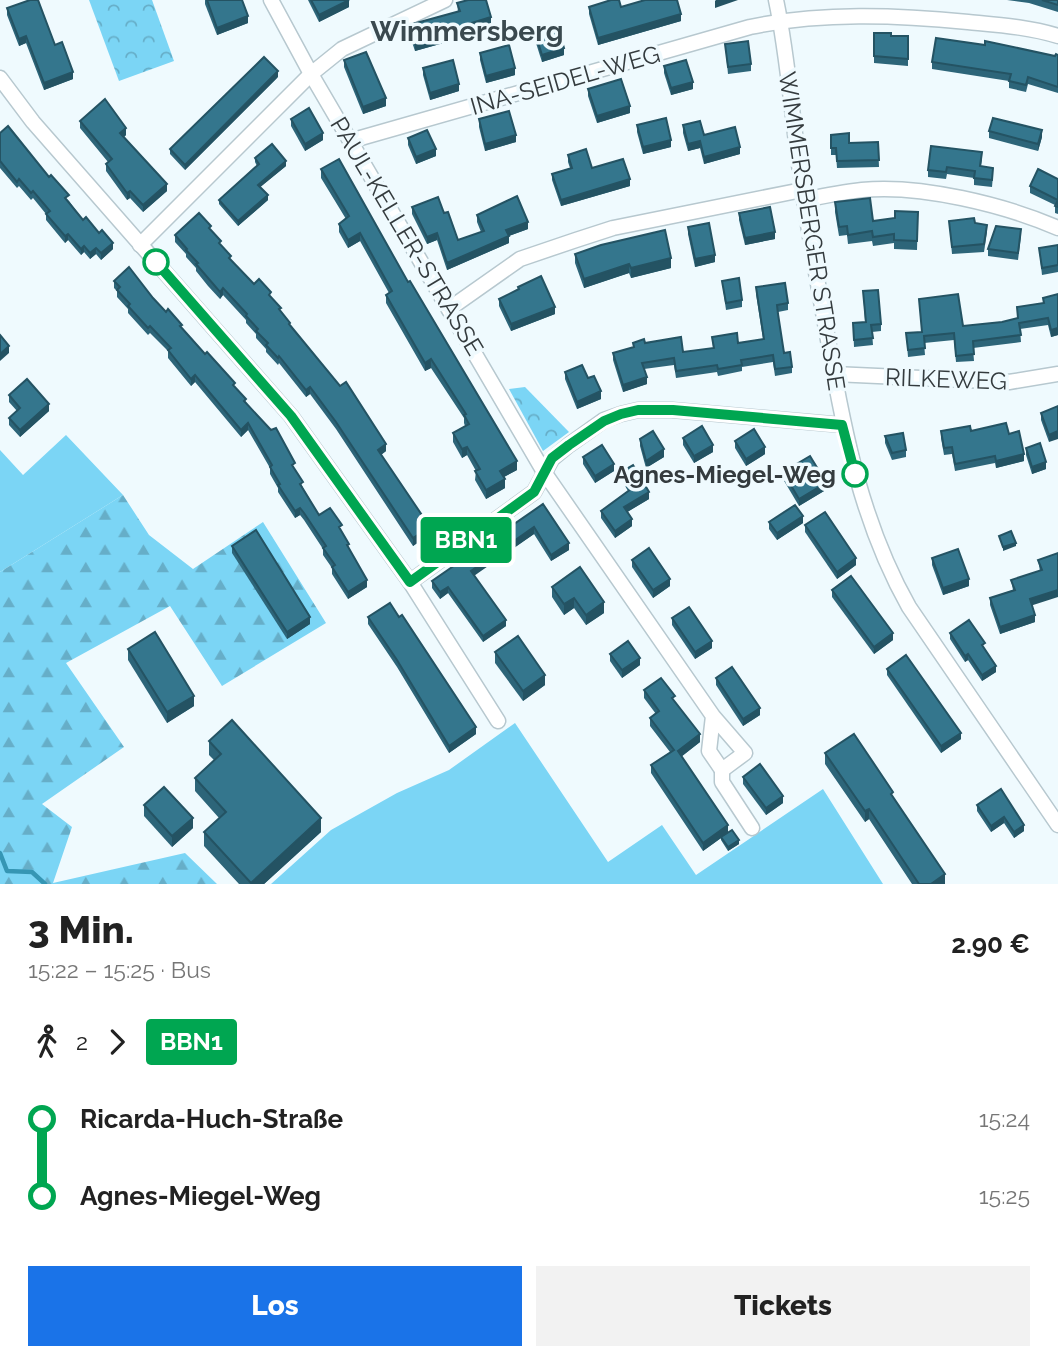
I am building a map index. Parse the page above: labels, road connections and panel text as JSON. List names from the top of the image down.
{
  "streets": {
    "street": [
      "INA-SEIDEL-WEG",
      "WIMMERSBERGER STRASSE",
      "PAUL-KELLER-STRASSE",
      "RILKEWEG"
    ]
  },
  "crossings": [
    ["INA-SEIDEL-WEG", "WIMMERSBERGER STRASSE"],
    ["INA-SEIDEL-WEG", "PAUL-KELLER-STRASSE"],
    ["WIMMERSBERGER STRASSE", "RILKEWEG"]
  ],
  "districts": ["Wimmersberg"],
  "places": ["Agnes-Miegel-Weg"],
  "lines": ["bus line BBN1"],
  "page": {
    "on_map": "BBN1",
    "heading": ["3 Min.", "15:22 – 15:25 · Bus", "2.90 €"],
    "legs": ["2", "BBN1"],
    "list": [
      {
        "name": "Ricarda-Huch-Straße",
        "value": "15:24"
      },
      {
        "name": "Agnes-Miegel-Weg",
        "value": "15:25"
      }
    ],
    "buttons": ["Los", "Tickets"]
  }
}
